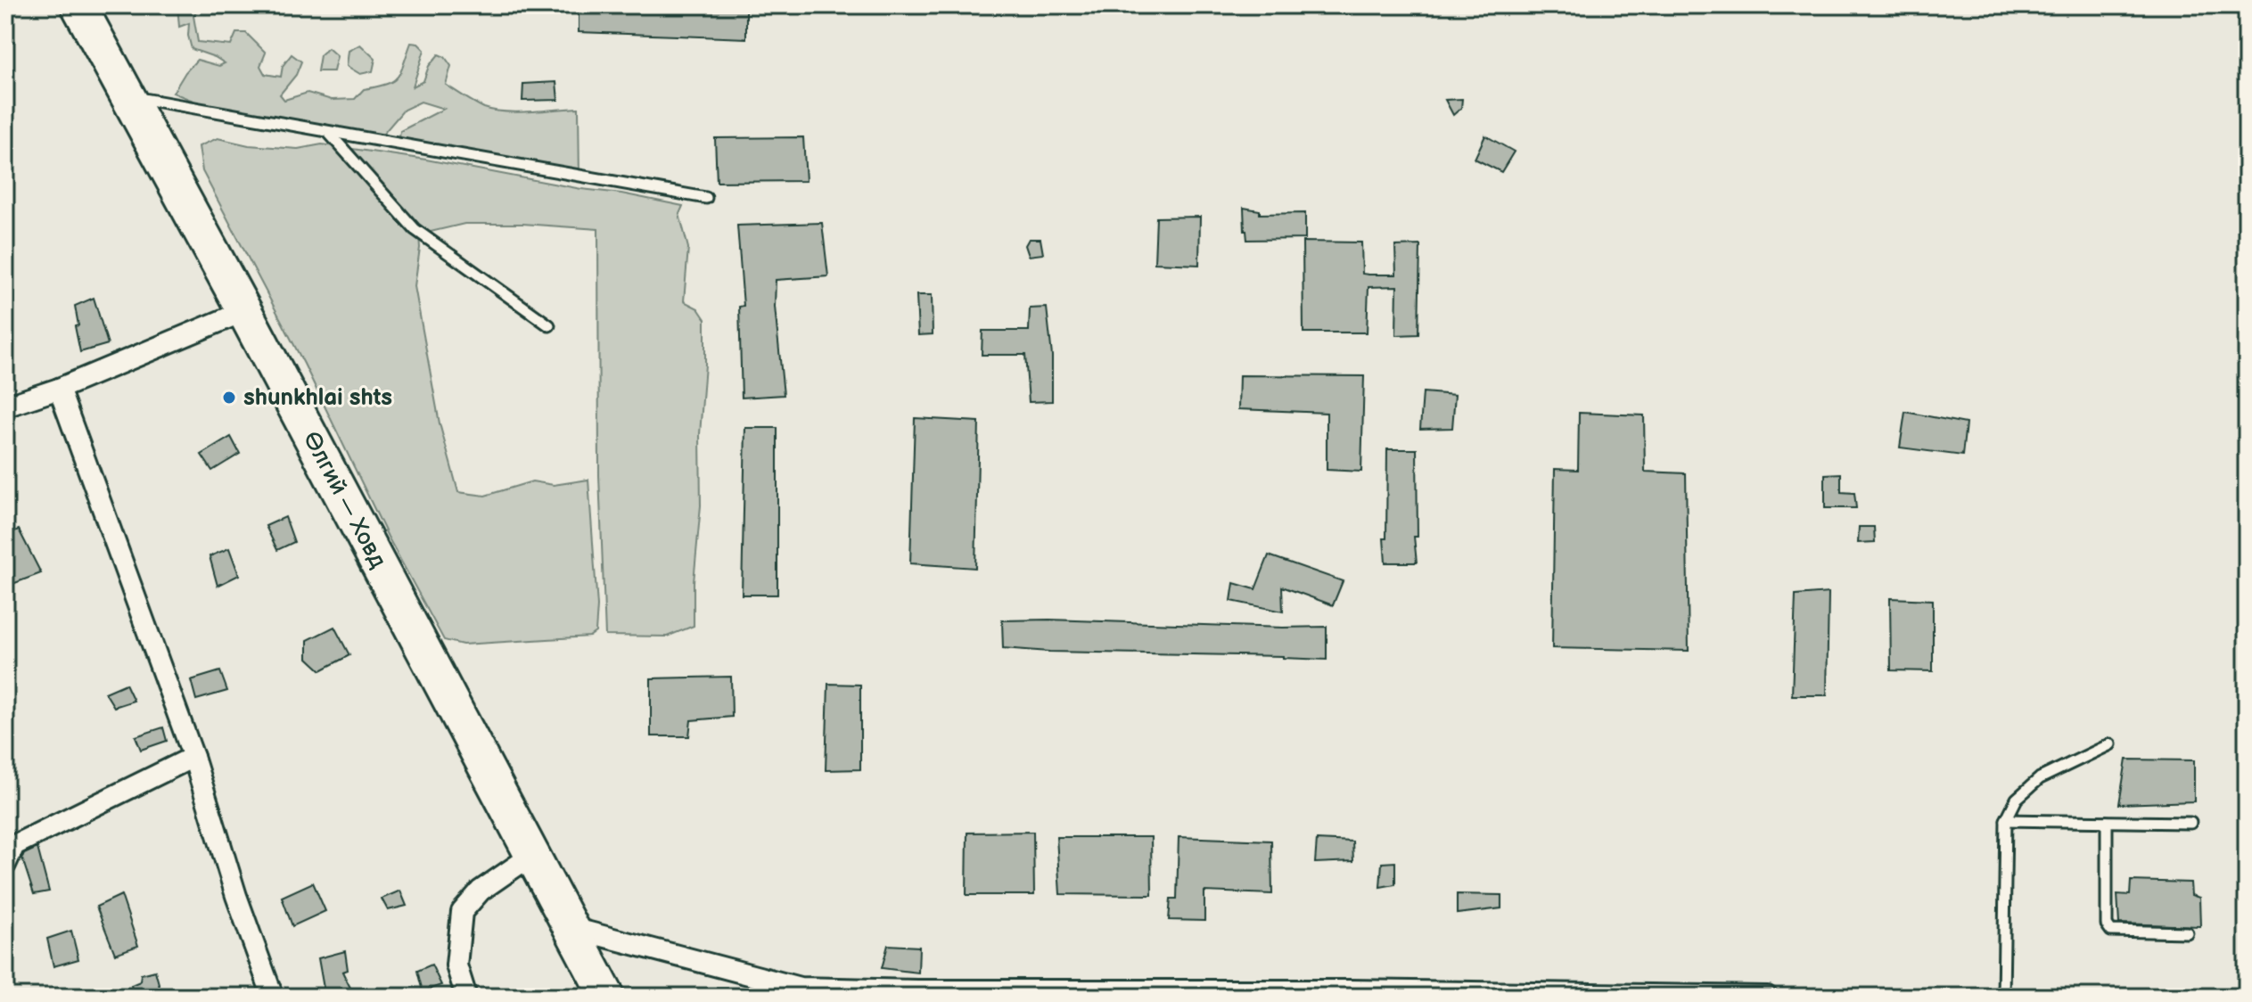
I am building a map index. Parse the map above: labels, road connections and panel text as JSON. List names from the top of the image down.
{
  "streets": {
    "highway": ["Өлгий — Ховд"]
  },
  "places": ["shunkhlai shts"]
}
